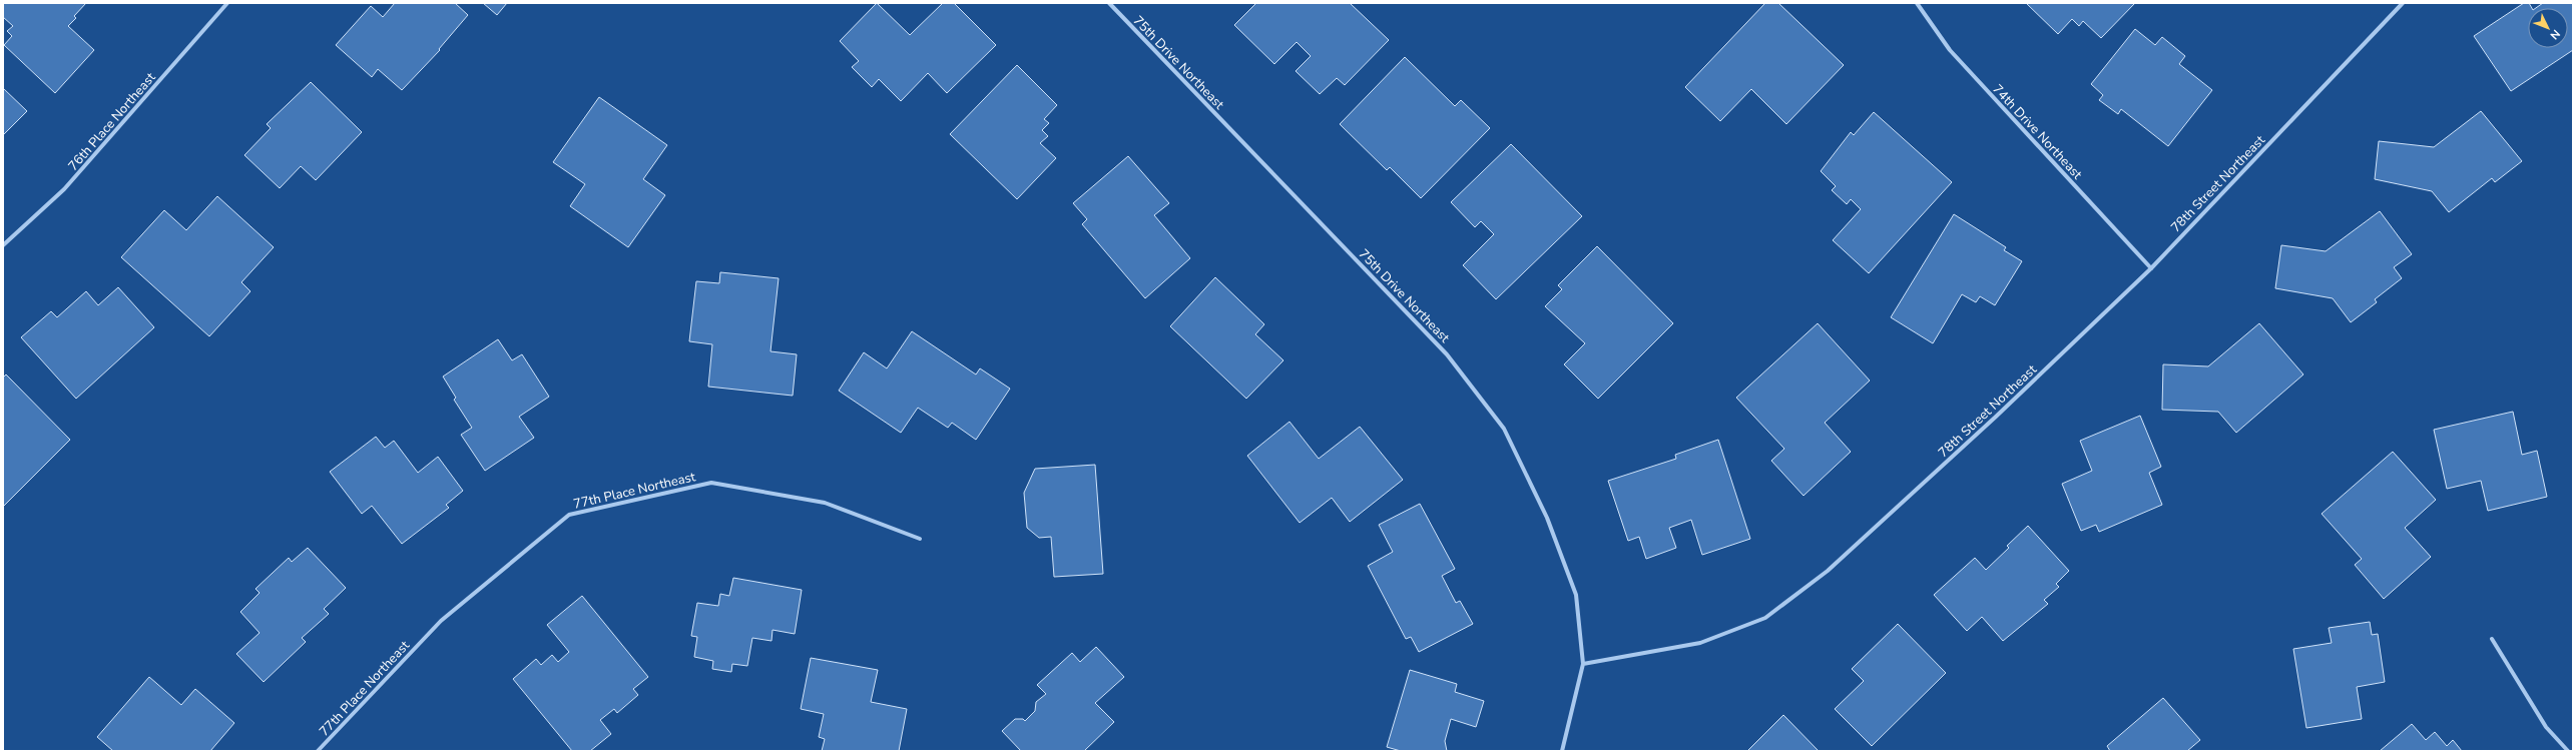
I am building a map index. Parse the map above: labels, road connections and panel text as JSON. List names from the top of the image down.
{
  "streets": {
    "street": [
      "75th Drive Northeast",
      "76th Place Northeast",
      "74th Drive Northeast",
      "78th Street Northeast",
      "77th Place Northeast"
    ]
  },
  "crossings": [
    ["75th Drive Northeast", "78th Street Northeast"],
    ["74th Drive Northeast", "78th Street Northeast"]
  ],
  "north": "bottom right"
}
